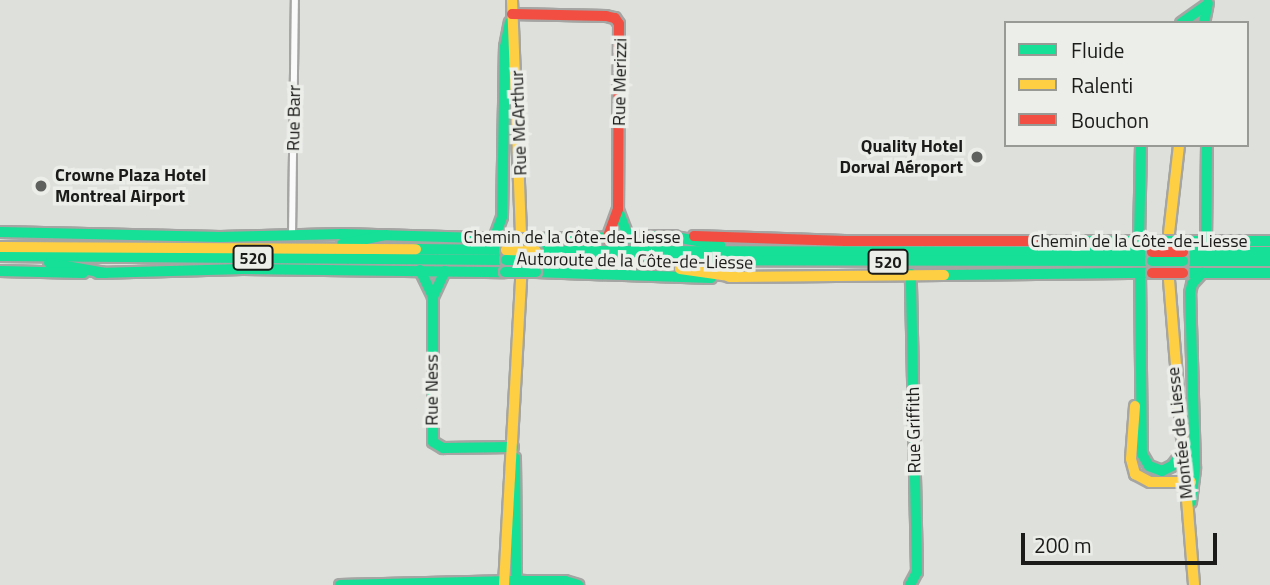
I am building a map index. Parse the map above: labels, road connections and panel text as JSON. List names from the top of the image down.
{
  "streets": {
    "main road": [
      "Rue Merizzi",
      "Rue McArthur",
      "Chemin de la Côte-de-Liesse",
      "520",
      "Autoroute de la Côte-de-Liesse",
      "Rue Ness",
      "Rue Griffith",
      "Montée de Liesse"
    ],
    "street": ["Rue Barr"]
  },
  "crossings": [
    ["Rue Merizzi", "Rue McArthur"],
    ["Rue Merizzi", "Chemin de la Côte-de-Liesse"],
    ["Rue Barr", "Chemin de la Côte-de-Liesse"],
    ["Chemin de la Côte-de-Liesse", "Autoroute de la Côte-de-Liesse"],
    ["Chemin de la Côte-de-Liesse", "Rue Ness"],
    ["Chemin de la Côte-de-Liesse", "Rue Griffith"]
  ],
  "places": ["Quality Hotel Dorval Aéroport", "Crowne Plaza Hotel Montreal Airport"],
  "legend": ["Fluide", "Ralenti", "Bouchon"],
  "scale_bar": "200 m"
}
